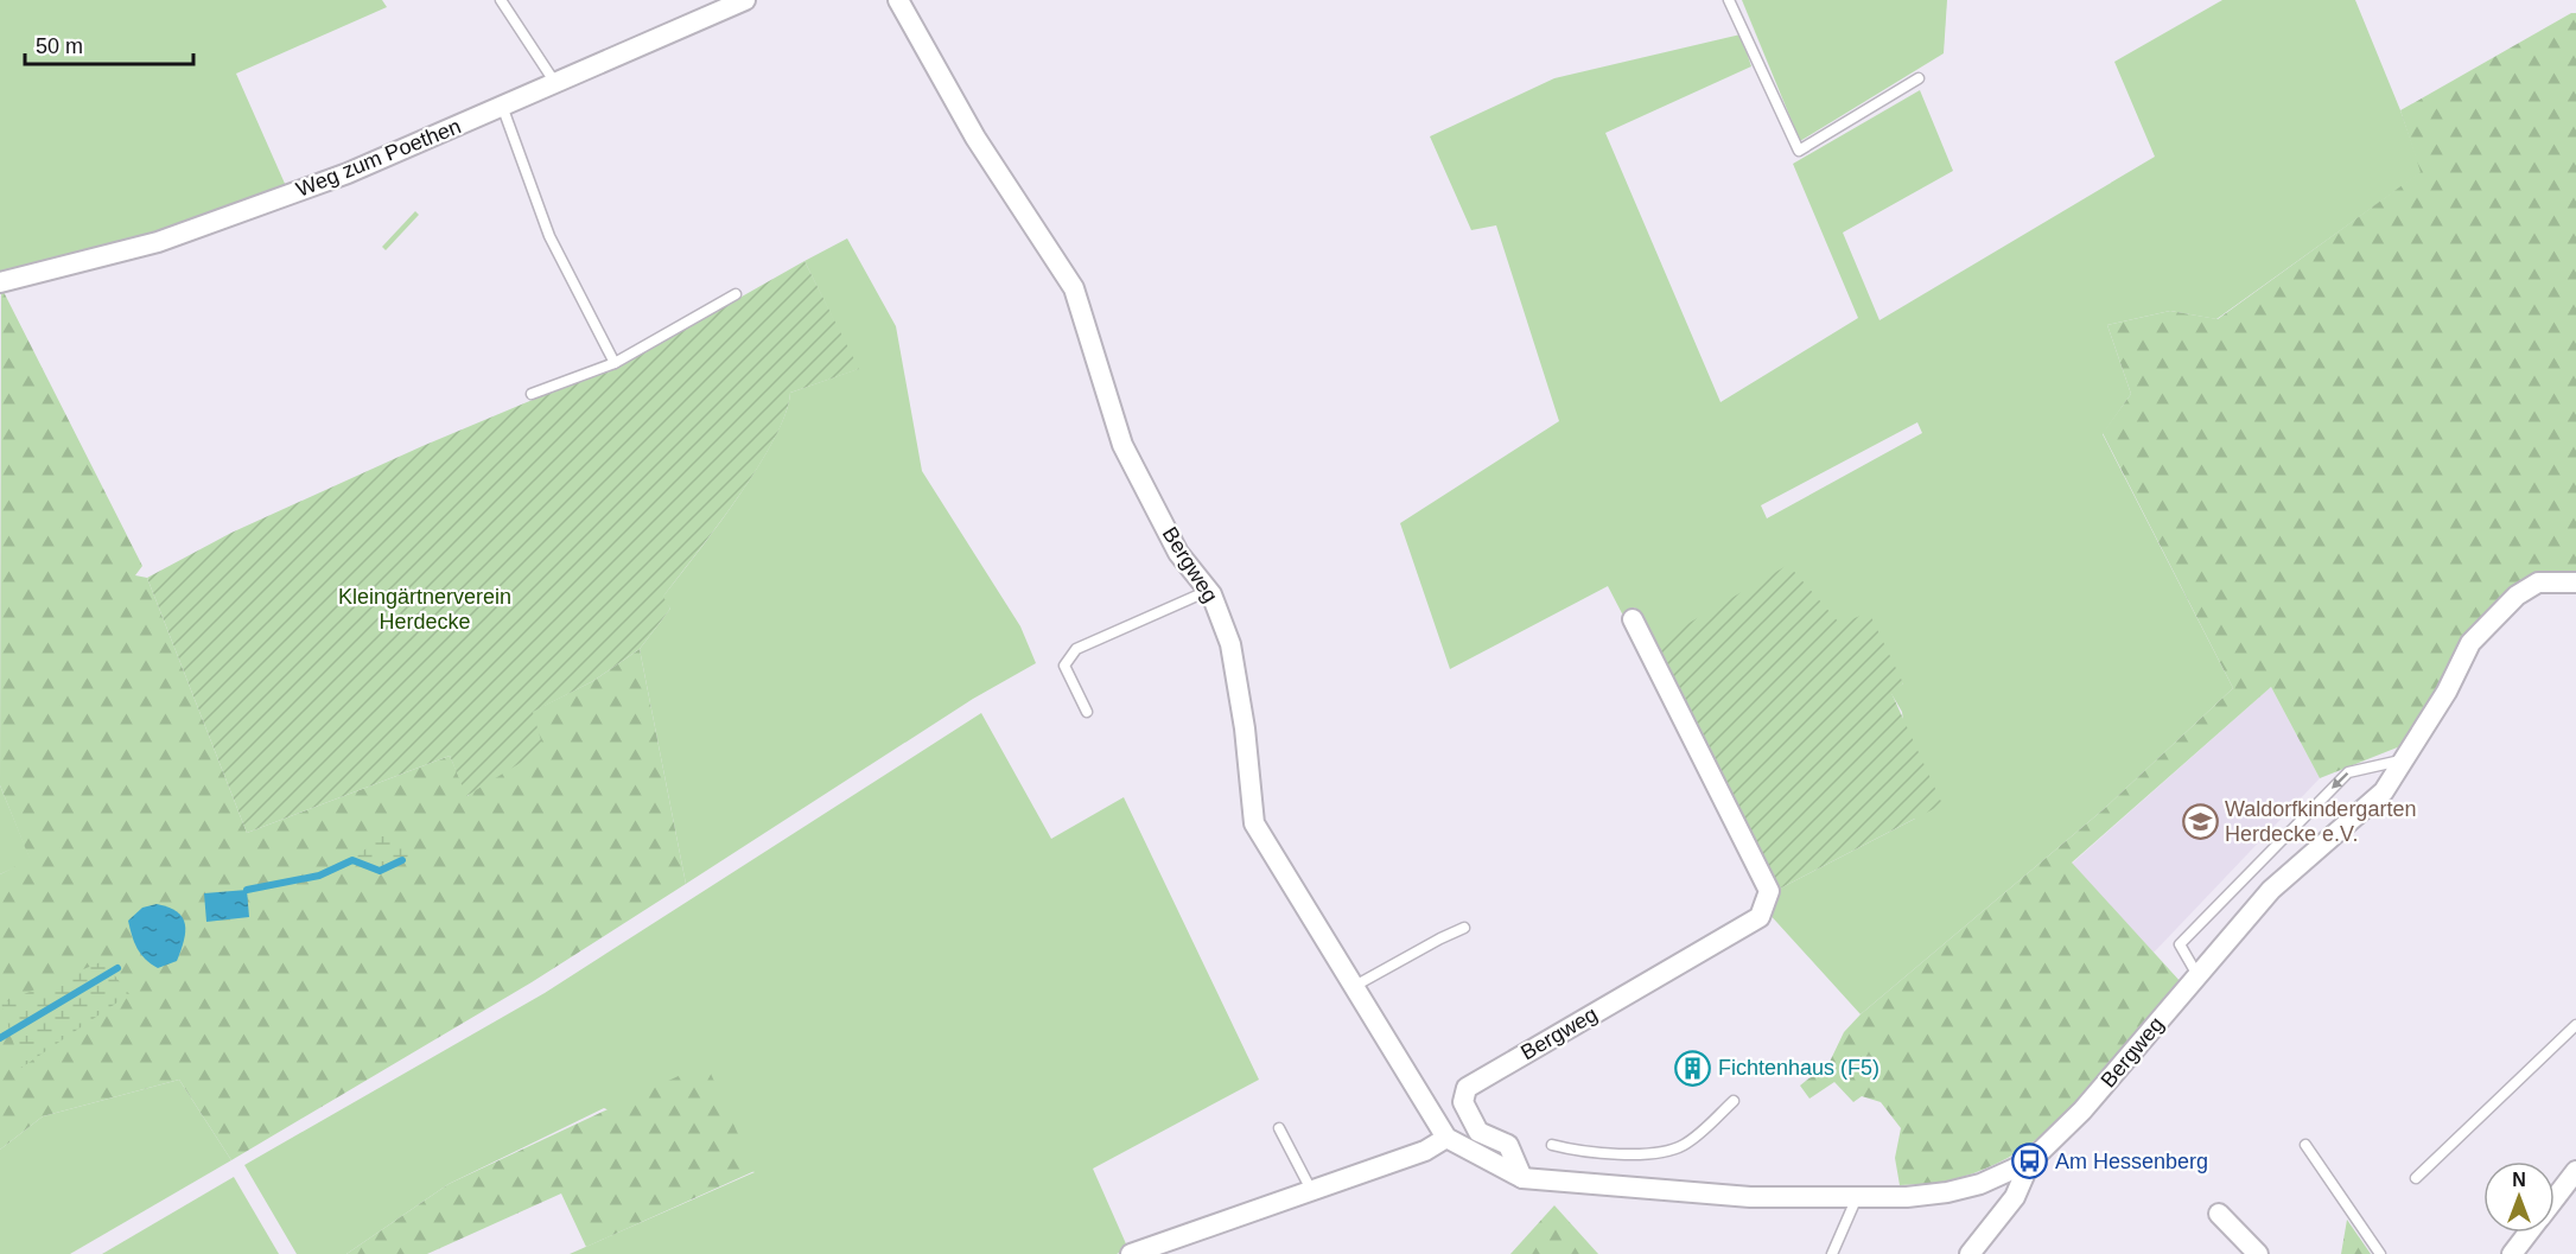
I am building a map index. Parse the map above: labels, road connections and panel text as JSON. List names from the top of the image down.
{
  "streets": {
    "street": ["Weg zum Poethen", "Bergweg"]
  },
  "parks": ["Kleingärtnerverein Herdecke"],
  "places": {
    "school or university": ["Waldorfkindergarten Herdecke e.V."],
    "building": ["Fichtenhaus (F5)"],
    "bus stop": ["Am Hessenberg"]
  },
  "scale_bar": "50 m",
  "north": "top"
}
